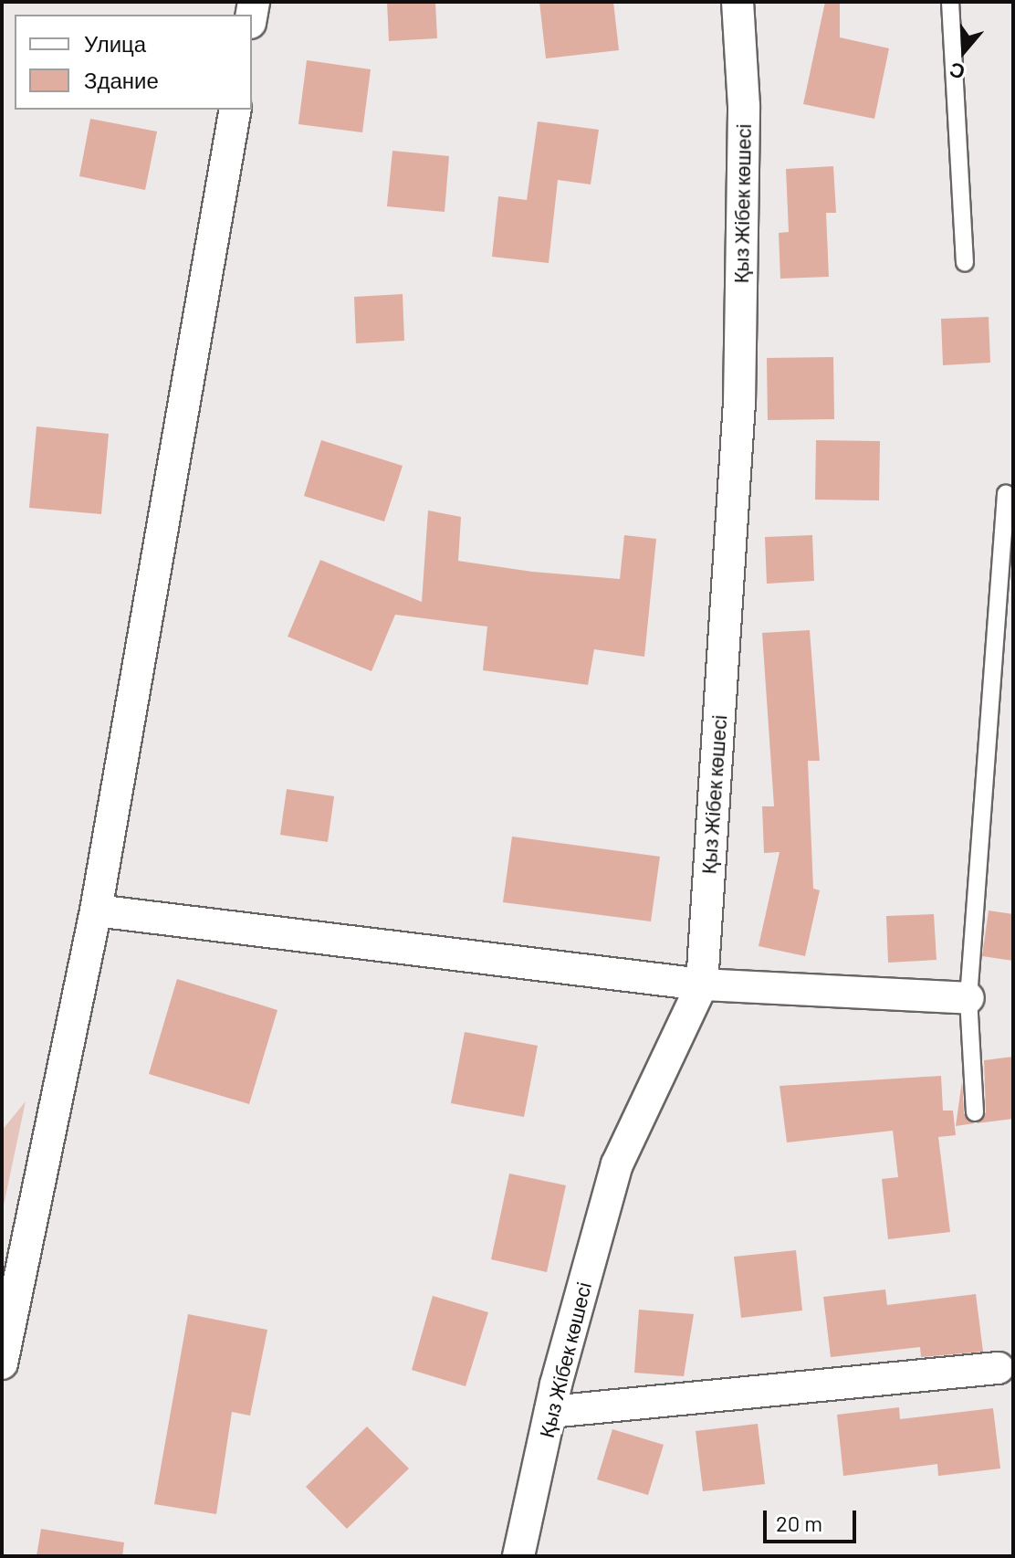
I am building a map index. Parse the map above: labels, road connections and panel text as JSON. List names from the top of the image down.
{
  "streets": {
    "street": ["Қыз Жібек көшесі"]
  },
  "legend": ["Улица", "Здание"],
  "scale_bar": "20 m",
  "north": "bottom"
}
